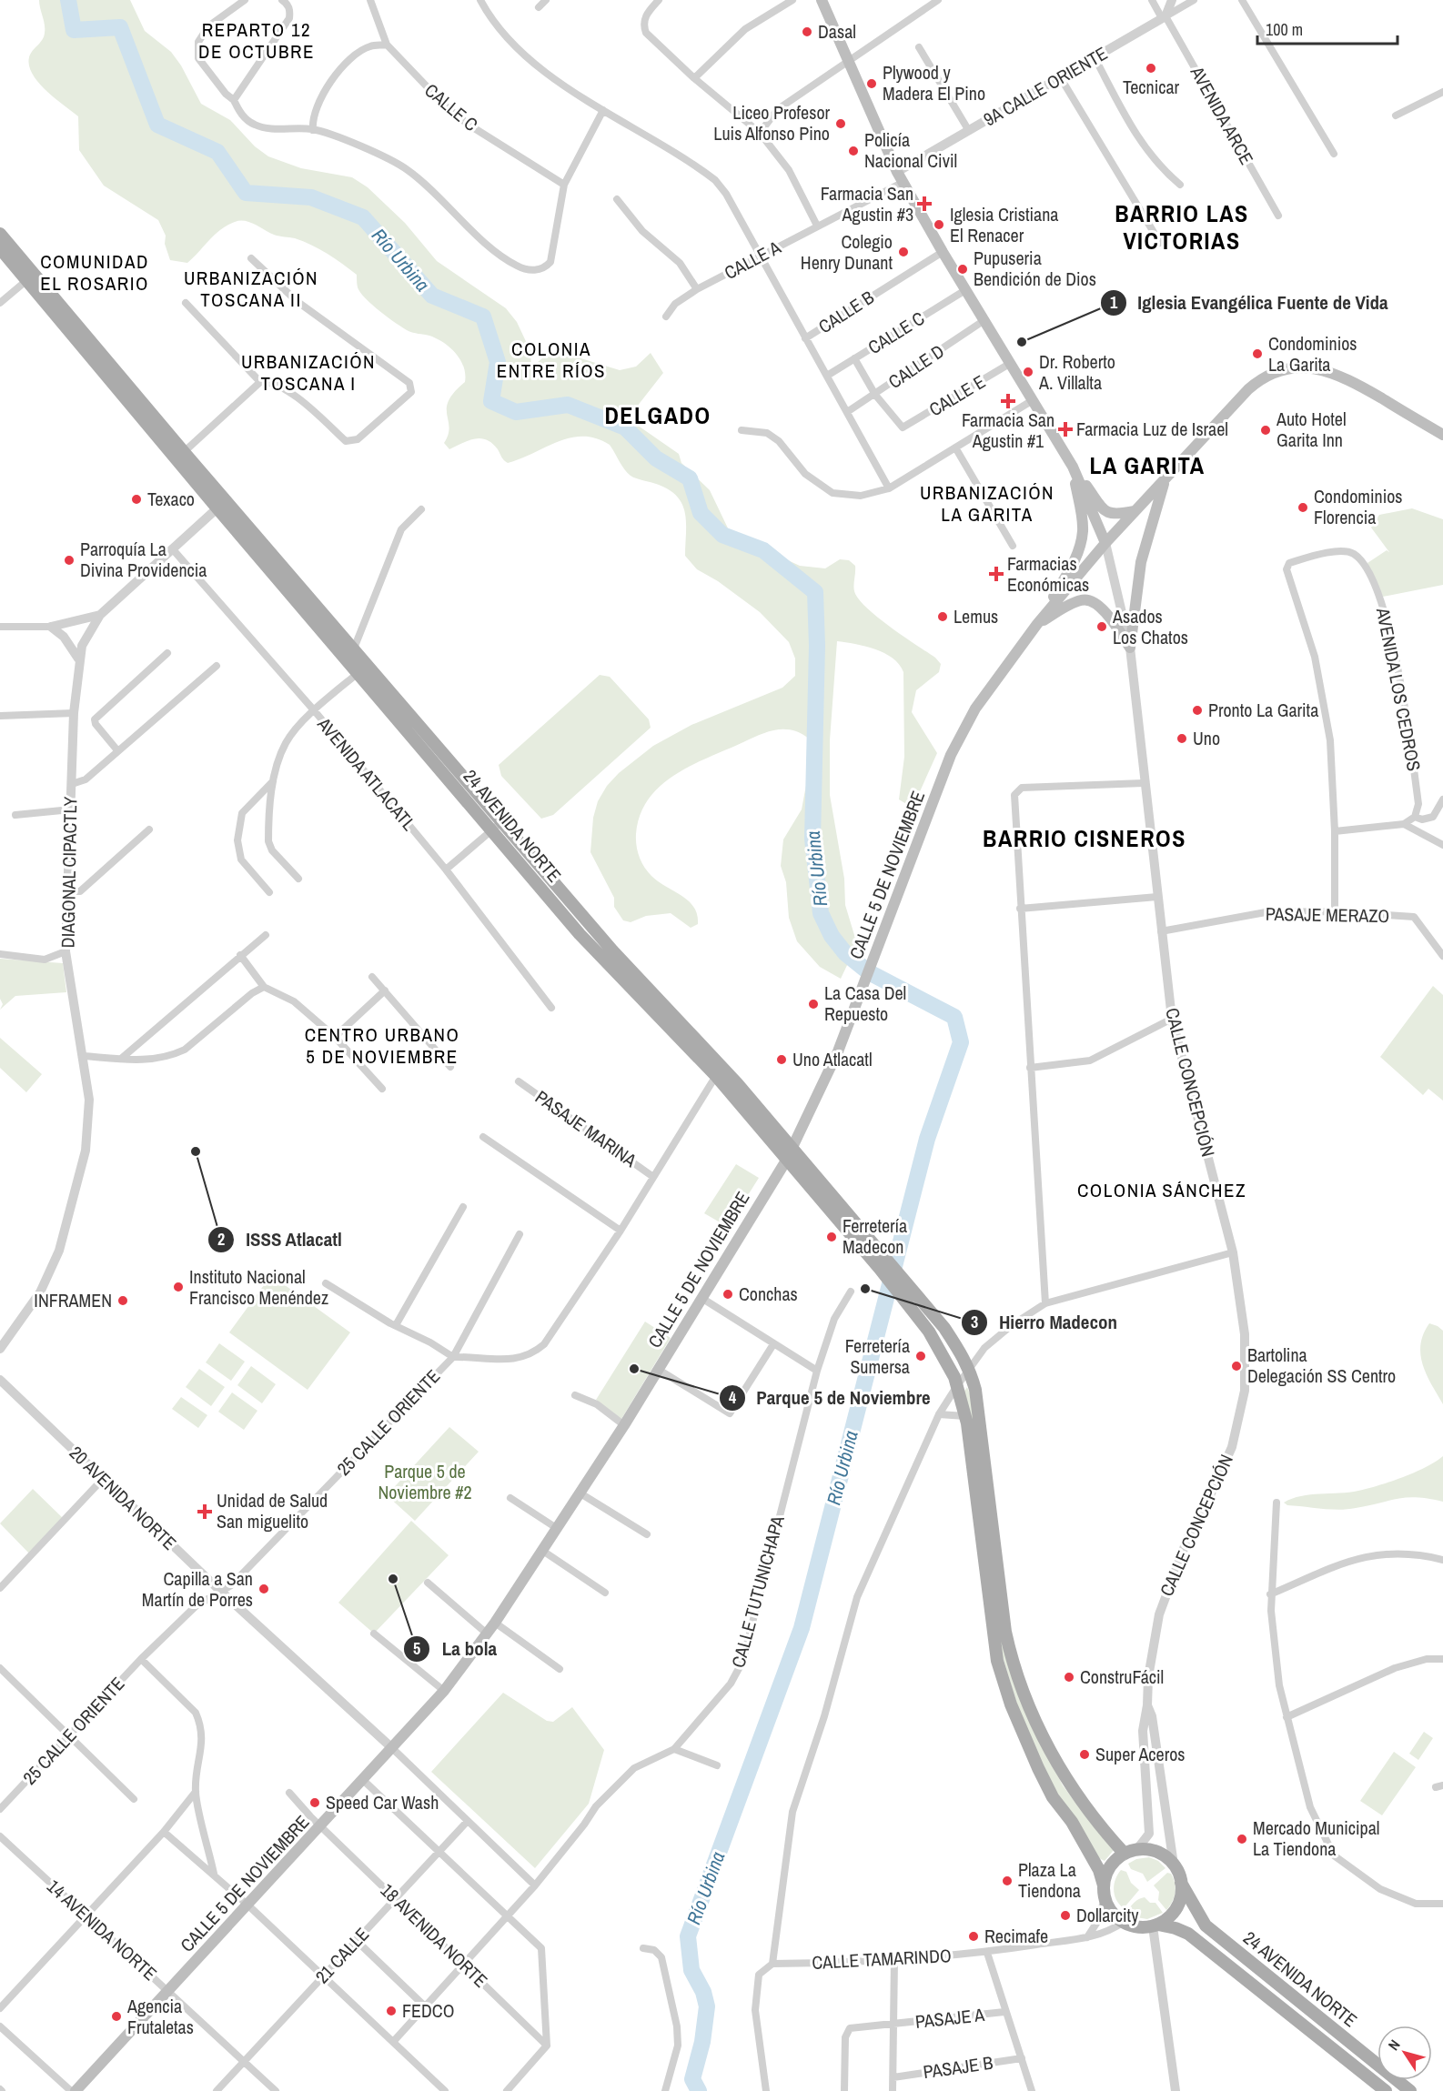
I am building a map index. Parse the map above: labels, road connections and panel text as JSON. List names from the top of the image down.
{
  "streets": {
    "main road": ["24 AVENIDA NORTE", "CALLE 5 DE NOVIEMBRE"],
    "street": [
      "9A CALLE ORIENTE",
      "CALLE C",
      "AVENIDA ARCE",
      "CALLE A",
      "CALLE B",
      "CALLE D",
      "CALLE E",
      "AVENIDA LOS CEDROS",
      "AVENIDA ATLACATL",
      "DIAGONAL CIPACTLY",
      "PASAJE MERAZO",
      "CALLE CONCEPCIÓN",
      "PASAJE MARINA",
      "25 CALLE ORIENTE",
      "20 AVENIDA NORTE",
      "CALLE TUTUNICHAPA",
      "14 AVENIDA NORTE",
      "18 AVENIDA NORTE",
      "21 CALLE",
      "CALLE TAMARINDO",
      "PASAJE A",
      "PASAJE B"
    ]
  },
  "crossings": [
    ["9A CALLE ORIENTE", "AVENIDA ARCE"],
    ["CALLE D", "CALLE E"],
    ["AVENIDA ATLACATL", "DIAGONAL CIPACTLY"],
    ["24 AVENIDA NORTE", "DIAGONAL CIPACTLY"],
    ["24 AVENIDA NORTE", "CALLE 5 DE NOVIEMBRE"],
    ["24 AVENIDA NORTE", "CALLE CONCEPCIÓN"],
    ["24 AVENIDA NORTE", "25 CALLE ORIENTE"],
    ["24 AVENIDA NORTE", "CALLE TAMARINDO"],
    ["CALLE 5 DE NOVIEMBRE", "CALLE CONCEPCIÓN"],
    ["CALLE 5 DE NOVIEMBRE", "20 AVENIDA NORTE"],
    ["CALLE 5 DE NOVIEMBRE", "14 AVENIDA NORTE"],
    ["CALLE 5 DE NOVIEMBRE", "18 AVENIDA NORTE"],
    ["PASAJE MERAZO", "CALLE CONCEPCIÓN"],
    ["CALLE CONCEPCIÓN", "CALLE TAMARINDO"],
    ["PASAJE MARINA", "25 CALLE ORIENTE"],
    ["25 CALLE ORIENTE", "20 AVENIDA NORTE"],
    ["CALLE TUTUNICHAPA", "18 AVENIDA NORTE"],
    ["14 AVENIDA NORTE", "21 CALLE"],
    ["18 AVENIDA NORTE", "21 CALLE"]
  ],
  "districts": [
    "REPARTO 12 DE OCTUBRE",
    "BARRIO LAS VICTORIAS",
    "COMUNIDAD EL ROSARIO",
    "URBANIZACIÓN TOSCANA II",
    "COLONIA ENTRE RÍOS",
    "URBANIZACIÓN TOSCANA I",
    "DELGADO",
    "LA GARITA",
    "URBANIZACIÓN LA GARITA",
    "BARRIO CISNEROS",
    "CENTRO URBANO 5 DE NOVIEMBRE",
    "COLONIA SÁNCHEZ"
  ],
  "water": ["Río Urbina"],
  "parks": ["Parque 5 de Noviembre #2"],
  "places": {
    "other": [
      "Dasal",
      "Tecnicar",
      "Plywood y Madera El Pino",
      "Liceo Profesor Luis Alfonso Pino",
      "Policía Nacional Civil",
      "Iglesia Cristiana El Renacer",
      "Colegio Henry Dunant",
      "Pupuseria Bendición de Dios",
      "Iglesia Evangélica Fuente de Vida",
      "Condominios La Garita",
      "Dr. Roberto A. Villalta",
      "Auto Hotel Garita Inn",
      "Texaco",
      "Condominios Florencia",
      "Parroquía La Divina Providencia",
      "Lemus",
      "Asados Los Chatos",
      "Pronto La Garita",
      "Uno",
      "La Casa Del Repuesto",
      "Uno Atlacatl",
      "ISSS Atlacatl",
      "Ferretería Madecon",
      "Instituto Nacional Francisco Menéndez",
      "Hierro Madecon",
      "Conchas",
      "INFRAMEN",
      "Ferretería Sumersa",
      "Bartolina Delegación SS Centro",
      "Parque 5 de Noviembre",
      "La bola",
      "Capilla a San Martín de Porres",
      "ConstruFácil",
      "Super Aceros",
      "Speed Car Wash",
      "Mercado Municipal La Tiendona",
      "Plaza La Tiendona",
      "Dollarcity",
      "Recimafe",
      "FEDCO",
      "Agencia Frutaletas"
    ],
    "health": [
      "Farmacia San Agustin #3",
      "Farmacia San Agustin #1",
      "Farmacia Luz de Israel",
      "Farmacias Económicas",
      "Unidad de Salud San miguelito"
    ]
  },
  "scale_bar": "100 m",
  "north": "top left"
}
